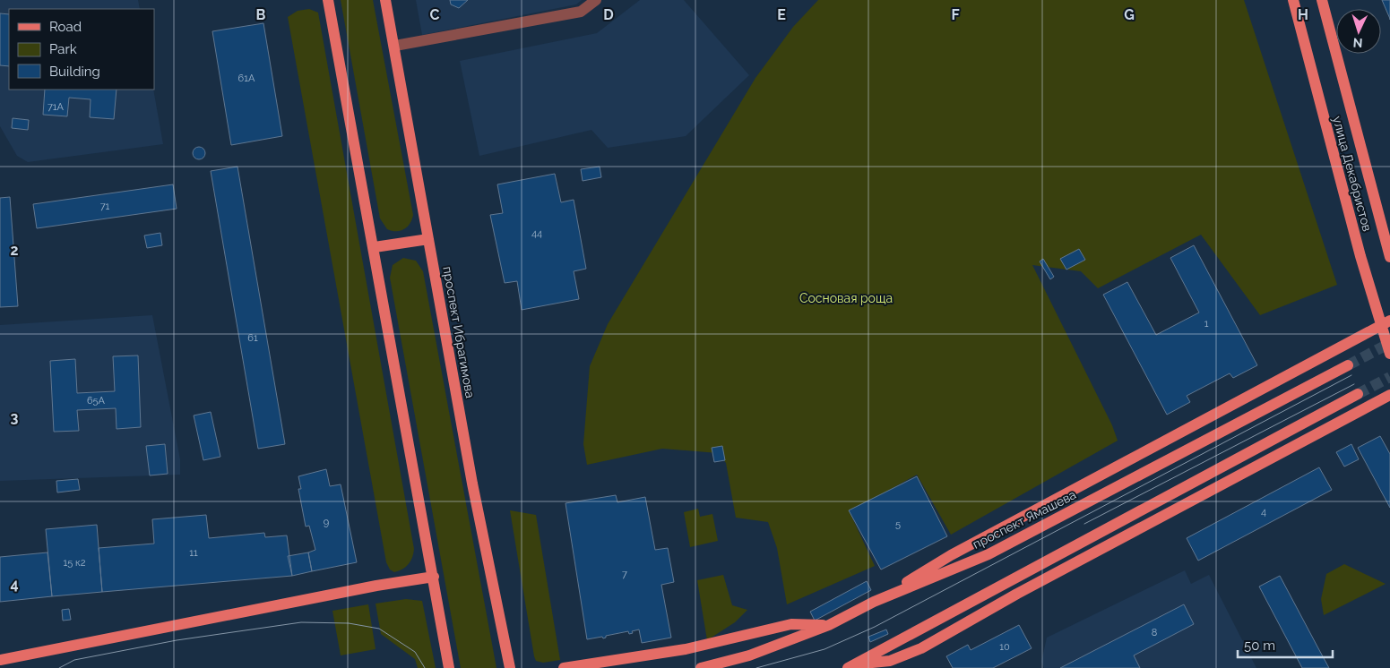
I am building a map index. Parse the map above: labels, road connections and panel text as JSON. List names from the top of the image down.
{
  "streets": {
    "main road": ["улица Декабристов", "проспект Ибрагимова", "проспект Ямашева"]
  },
  "parks": ["Сосновая роща"],
  "house_numbers": [
    "61А",
    "71А",
    "71",
    "44",
    "1",
    "61",
    "65А",
    "4",
    "9",
    "5",
    "11",
    "15 к2",
    "7",
    "8",
    "10"
  ],
  "legend": ["Road", "Park", "Building"],
  "scale_bar": "50 m",
  "north": "bottom",
  "grid": {
    "columns": [
      "B",
      "C",
      "D",
      "E",
      "F",
      "G",
      "H"
    ],
    "rows": ["2", "3", "4"]
  }
}
